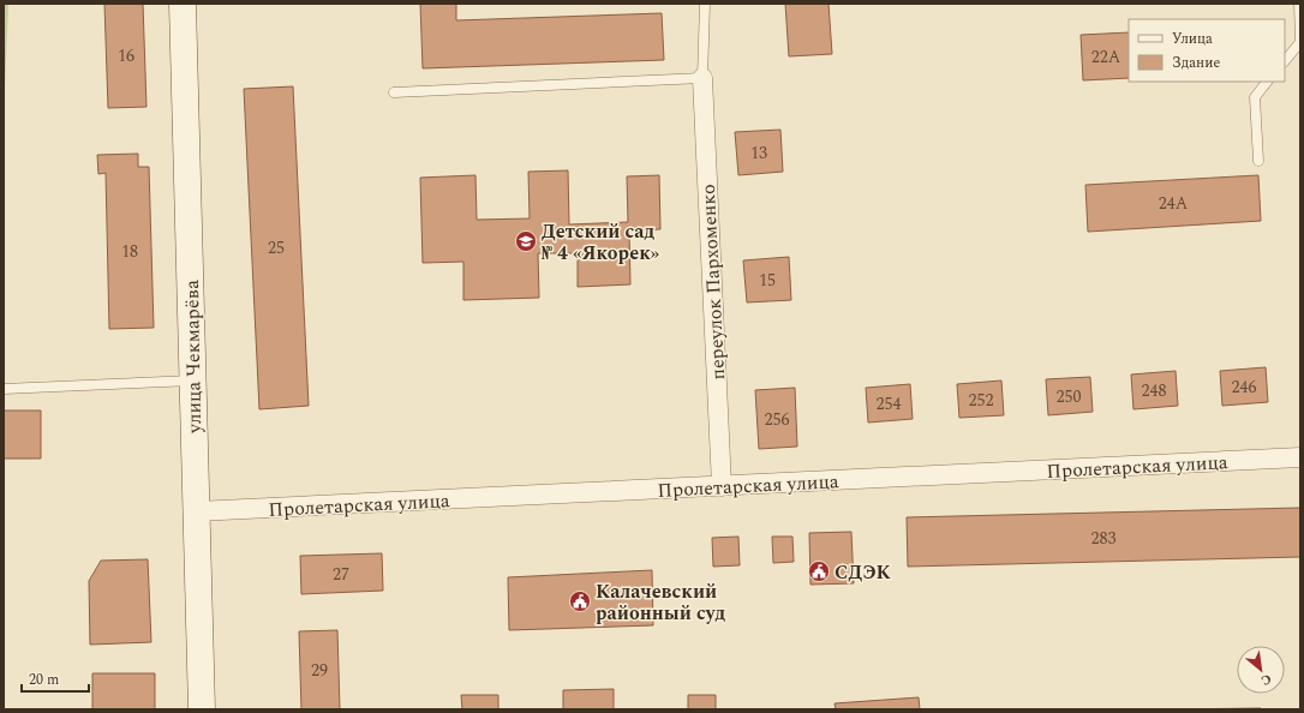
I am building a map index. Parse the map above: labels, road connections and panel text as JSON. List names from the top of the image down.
{
  "streets": {
    "street": ["переулок Пархоменко", "улица Чекмарёва", "Пролетарская улица"]
  },
  "crossings": [
    ["переулок Пархоменко", "Пролетарская улица"],
    ["улица Чекмарёва", "Пролетарская улица"]
  ],
  "places": {
    "school or university": ["Детский сад № 4 «Якорек»"],
    "public building": ["СДЭК", "Калачевский районный суд"]
  },
  "house_numbers": [
    "16",
    "22А",
    "13",
    "24А",
    "25",
    "18",
    "15",
    "246",
    "248",
    "250",
    "252",
    "254",
    "256",
    "283",
    "27",
    "29"
  ],
  "legend": ["Улица", "Здание"],
  "scale_bar": "20 m",
  "north": "bottom right"
}
